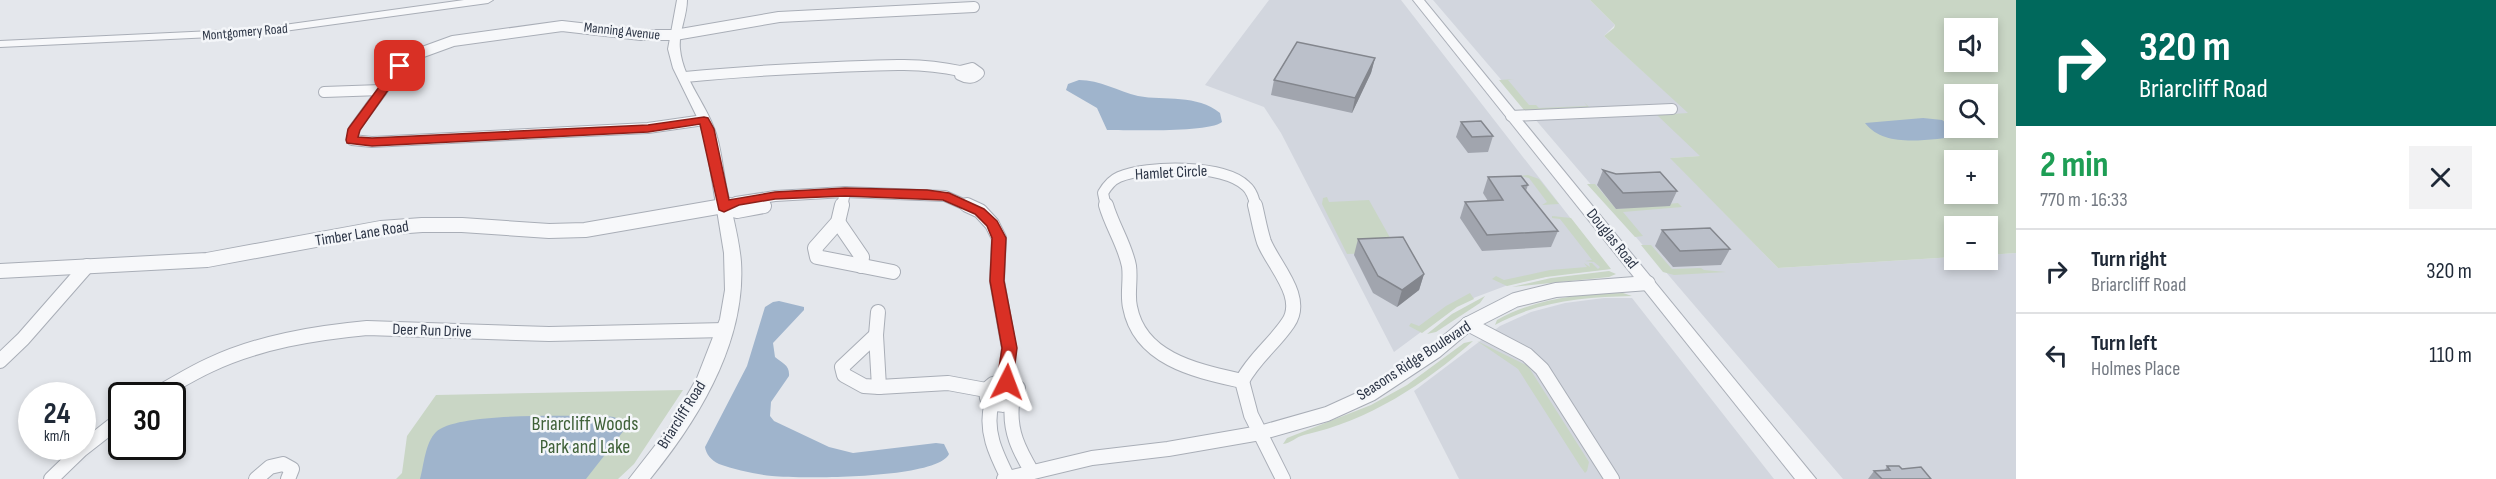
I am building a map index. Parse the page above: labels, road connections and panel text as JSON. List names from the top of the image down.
{
  "streets": {
    "street": [
      "Manning Avenue",
      "Montgomery Road",
      "Hamlet Circle",
      "Timber Lane Road",
      "Douglas Road",
      "Deer Run Drive",
      "Seasons Ridge Boulevard",
      "Briarcliff Road"
    ]
  },
  "crossings": [
    ["Manning Avenue", "Briarcliff Road"],
    ["Timber Lane Road", "Briarcliff Road"],
    ["Douglas Road", "Seasons Ridge Boulevard"],
    ["Deer Run Drive", "Briarcliff Road"]
  ],
  "parks": ["Briarcliff Woods Park and Lake"],
  "page": {
    "turn": ["320 m", "Briarcliff Road"],
    "map_buttons": ["+", "−"],
    "heading": ["2 min", "770 m · 16:33"],
    "list": [
      {
        "name": "Turn right",
        "note": "Briarcliff Road",
        "value": "320 m"
      },
      {
        "name": "Turn left",
        "note": "Holmes Place",
        "value": "110 m"
      }
    ],
    "speed": "24 km/h",
    "limit": "30"
  }
}
